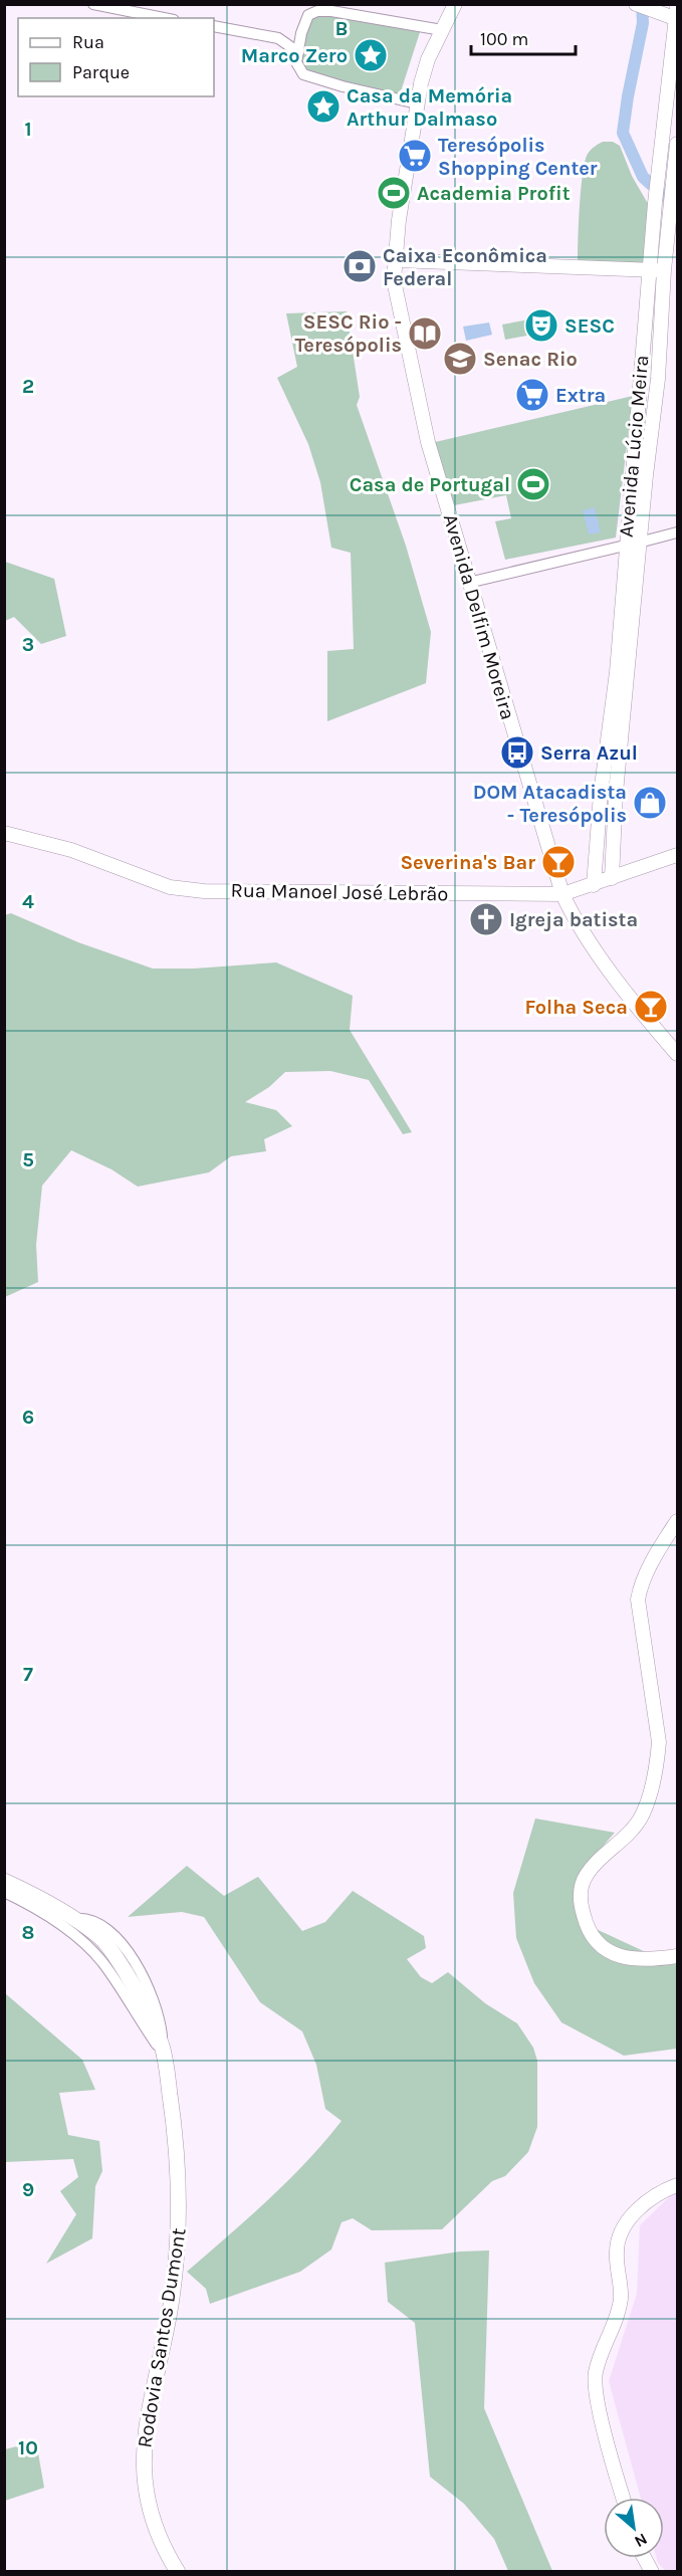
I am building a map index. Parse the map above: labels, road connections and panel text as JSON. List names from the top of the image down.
{
  "streets": {
    "highway": ["Rodovia Santos Dumont"],
    "main road": ["Avenida Lúcio Meira", "Avenida Delfim Moreira", "Rua Manoel José Lebrão"]
  },
  "crossings": [
    ["Avenida Lúcio Meira", "Rua Manoel José Lebrão"],
    ["Avenida Delfim Moreira", "Rua Manoel José Lebrão"]
  ],
  "places": {
    "place": ["Marco Zero", "Casa da Memória Arthur Dalmaso"],
    "supermarket": ["Teresópolis Shopping Center", "Extra"],
    "sports": ["Academia Profit", "Casa de Portugal"],
    "bank": ["Caixa Econômica Federal"],
    "theatre": ["SESC"],
    "library": ["SESC Rio - Teresópolis"],
    "school or university": ["Senac Rio"],
    "bus stop": ["Serra Azul"],
    "shop": ["DOM Atacadista - Teresópolis"],
    "bar": ["Severina's Bar", "Folha Seca"],
    "church": ["Igreja batista"]
  },
  "legend": ["Rua", "Parque"],
  "scale_bar": "100 m",
  "north": "bottom right",
  "grid": {
    "columns": ["B"],
    "rows": [
      "1",
      "2",
      "3",
      "4",
      "5",
      "6",
      "7",
      "8",
      "9",
      "10"
    ]
  }
}
